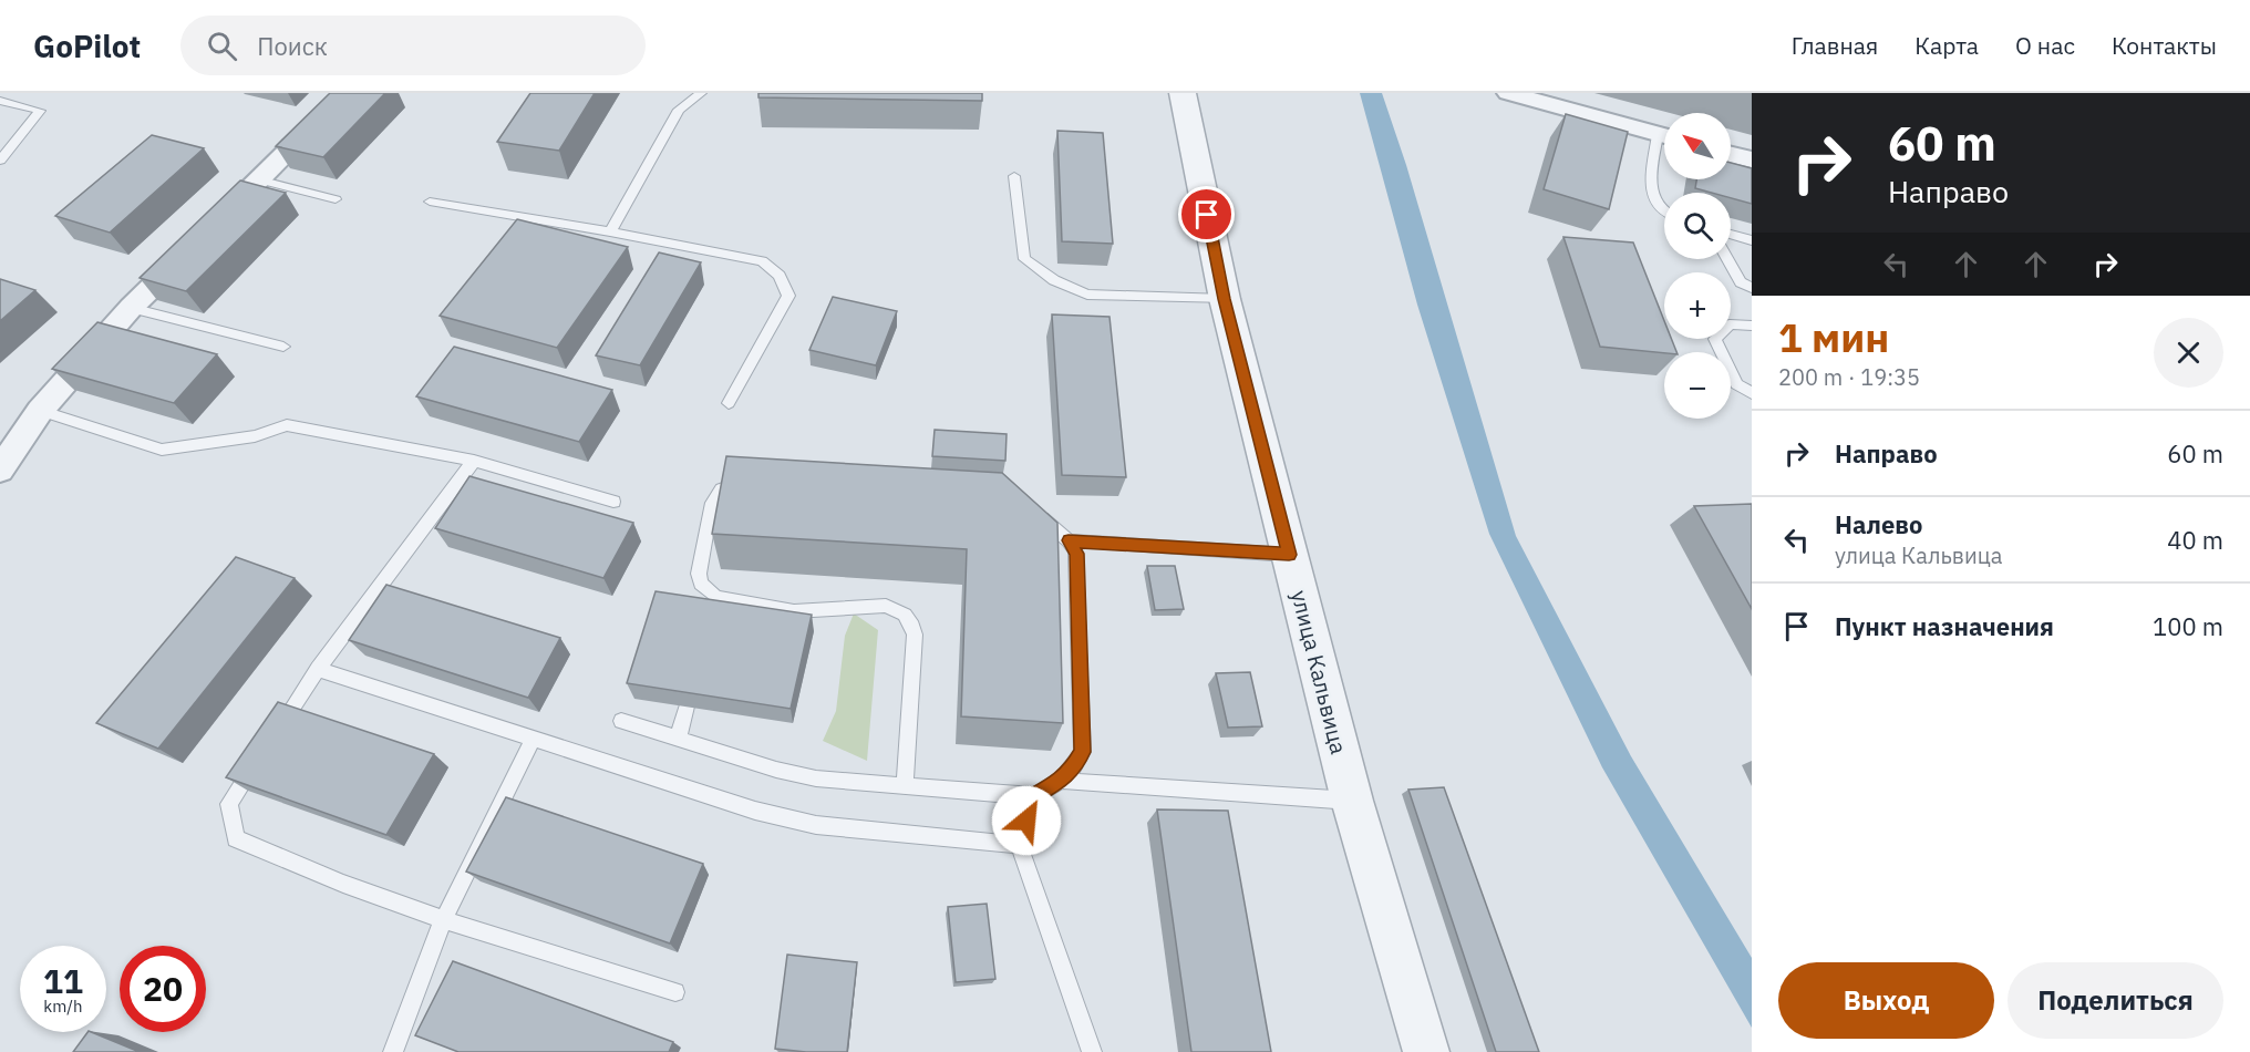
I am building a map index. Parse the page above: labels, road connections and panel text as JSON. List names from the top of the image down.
{
  "streets": {
    "street": ["улица Кальвица"]
  },
  "north": "top left",
  "page": {
    "header": "GoPilot",
    "search": "Поиск",
    "nav": [
      "Главная",
      "Карта",
      "О нас",
      "Контакты"
    ],
    "turn": ["60 m", "Направо"],
    "map_buttons": ["+", "−"],
    "heading": ["1 мин", "200 m · 19:35"],
    "list": [
      {
        "name": "Направо",
        "value": "60 m"
      },
      {
        "name": "Налево",
        "note": "улица Кальвица",
        "value": "40 m"
      },
      {
        "name": "Пункт назначения",
        "value": "100 m"
      }
    ],
    "speed": "11 km/h",
    "limit": "20",
    "buttons": ["Выход", "Поделиться"]
  }
}
